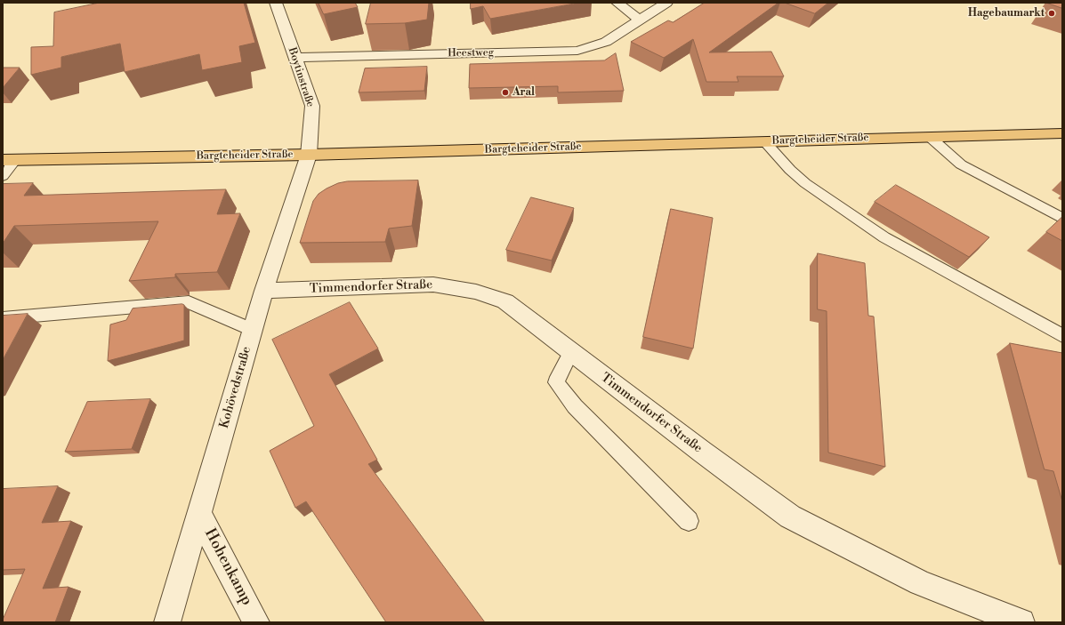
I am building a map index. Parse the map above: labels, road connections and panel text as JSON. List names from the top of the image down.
{
  "streets": {
    "main road": ["Bargteheider Straße"],
    "street": [
      "Heestweg",
      "Boytinstraße",
      "Timmendorfer Straße",
      "Kohövedstraße",
      "Hohenkamp"
    ]
  },
  "crossings": [
    ["Heestweg", "Boytinstraße"],
    ["Boytinstraße", "Bargteheider Straße"],
    ["Boytinstraße", "Kohövedstraße"],
    ["Bargteheider Straße", "Kohövedstraße"],
    ["Timmendorfer Straße", "Kohövedstraße"],
    ["Kohövedstraße", "Hohenkamp"]
  ],
  "places": ["Hagebaumarkt", "Aral"]
}
